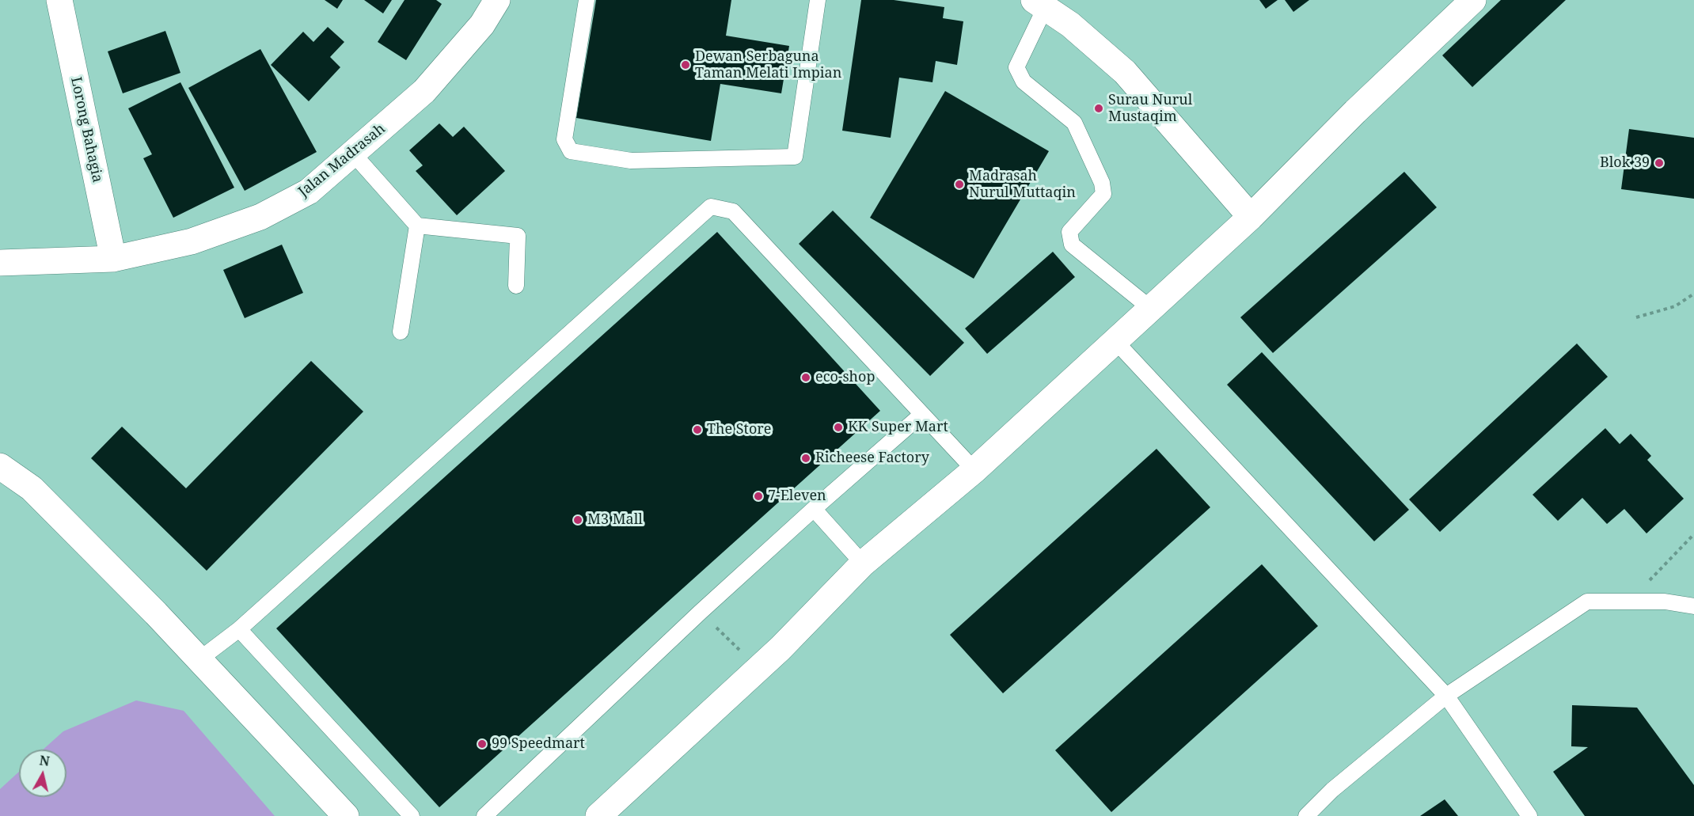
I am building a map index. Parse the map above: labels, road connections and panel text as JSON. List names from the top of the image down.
{
  "streets": {
    "street": ["Lorong Bahagia", "Jalan Madrasah"]
  },
  "crossings": [
    ["Lorong Bahagia", "Jalan Madrasah"]
  ],
  "places": [
    "Dewan Serbaguna Taman Melati Impian",
    "Surau Nurul Mustaqim",
    "Blok 39",
    "Madrasah Nurul Muttaqin",
    "eco-shop",
    "KK Super Mart",
    "The Store",
    "Richeese Factory",
    "7-Eleven",
    "M3 Mall",
    "99 Speedmart"
  ],
  "north": "top"
}
